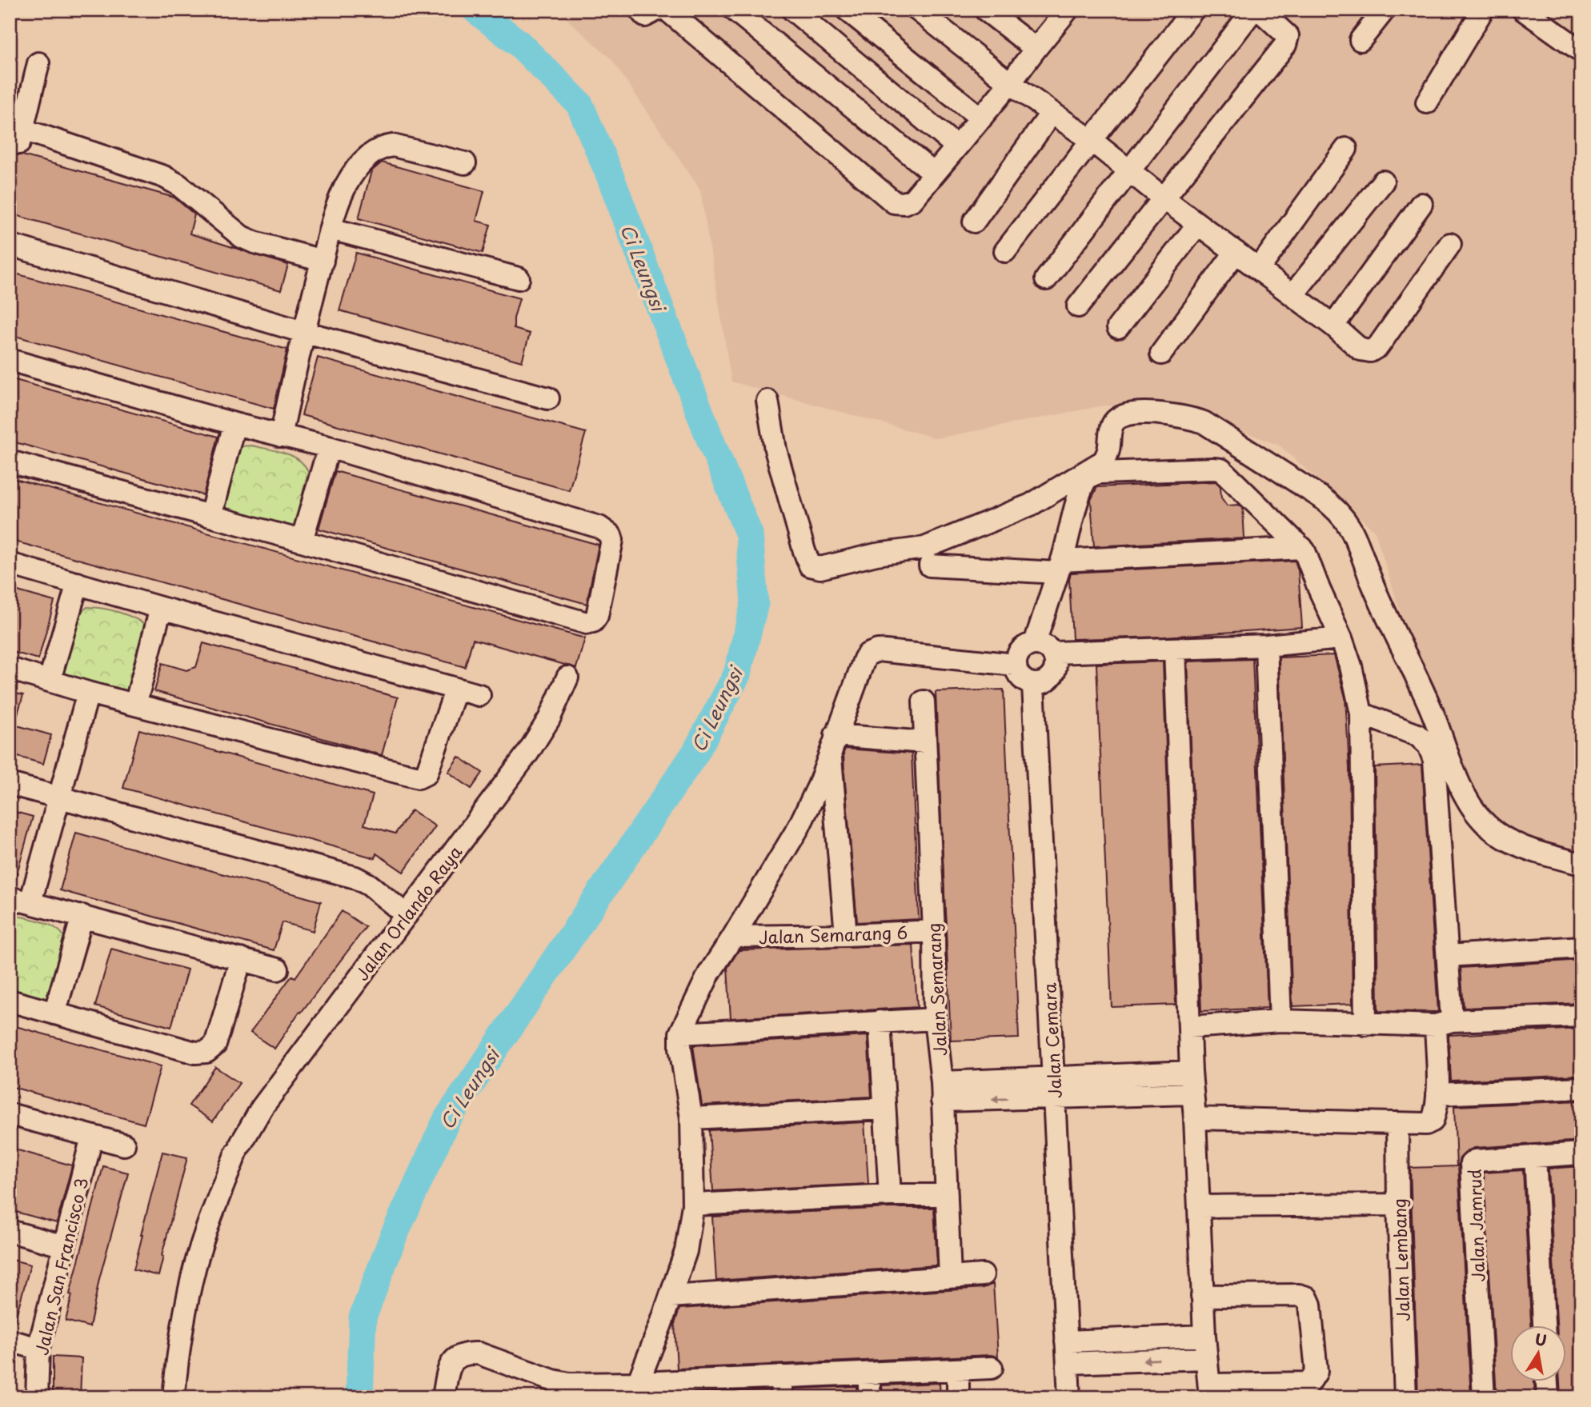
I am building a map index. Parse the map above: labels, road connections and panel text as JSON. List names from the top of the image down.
{
  "streets": {
    "street": [
      "Jalan Orlando Raya",
      "Jalan Semarang 6",
      "Jalan Semarang",
      "Jalan Cemara",
      "Jalan Jamrud",
      "Jalan Lembang",
      "Jalan San Francisco 3"
    ]
  },
  "crossings": [
    ["Jalan Semarang 6", "Jalan Semarang"]
  ],
  "water": ["Ci Leungsi"],
  "north": "top"
}
